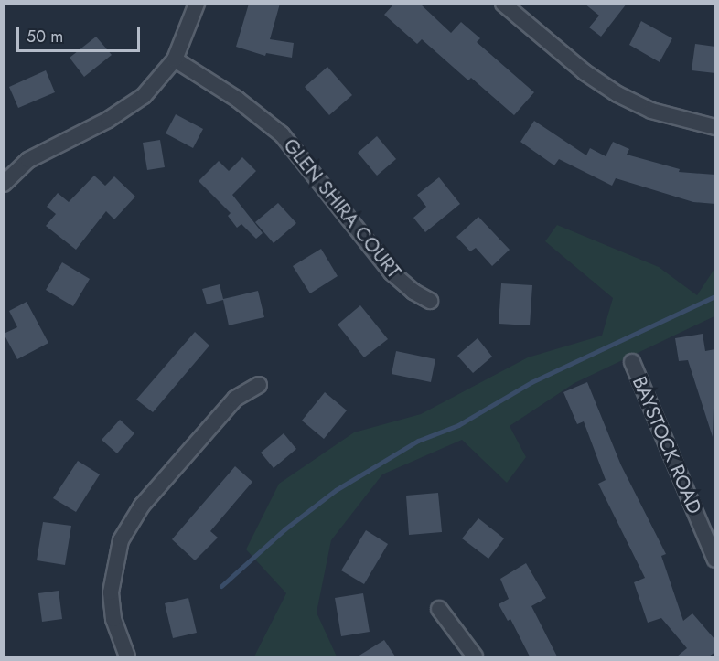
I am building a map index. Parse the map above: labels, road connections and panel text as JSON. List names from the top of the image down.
{
  "streets": {
    "street": ["GLEN SHIRA COURT", "BAYSTOCK ROAD"]
  },
  "scale_bar": "50 m"
}
